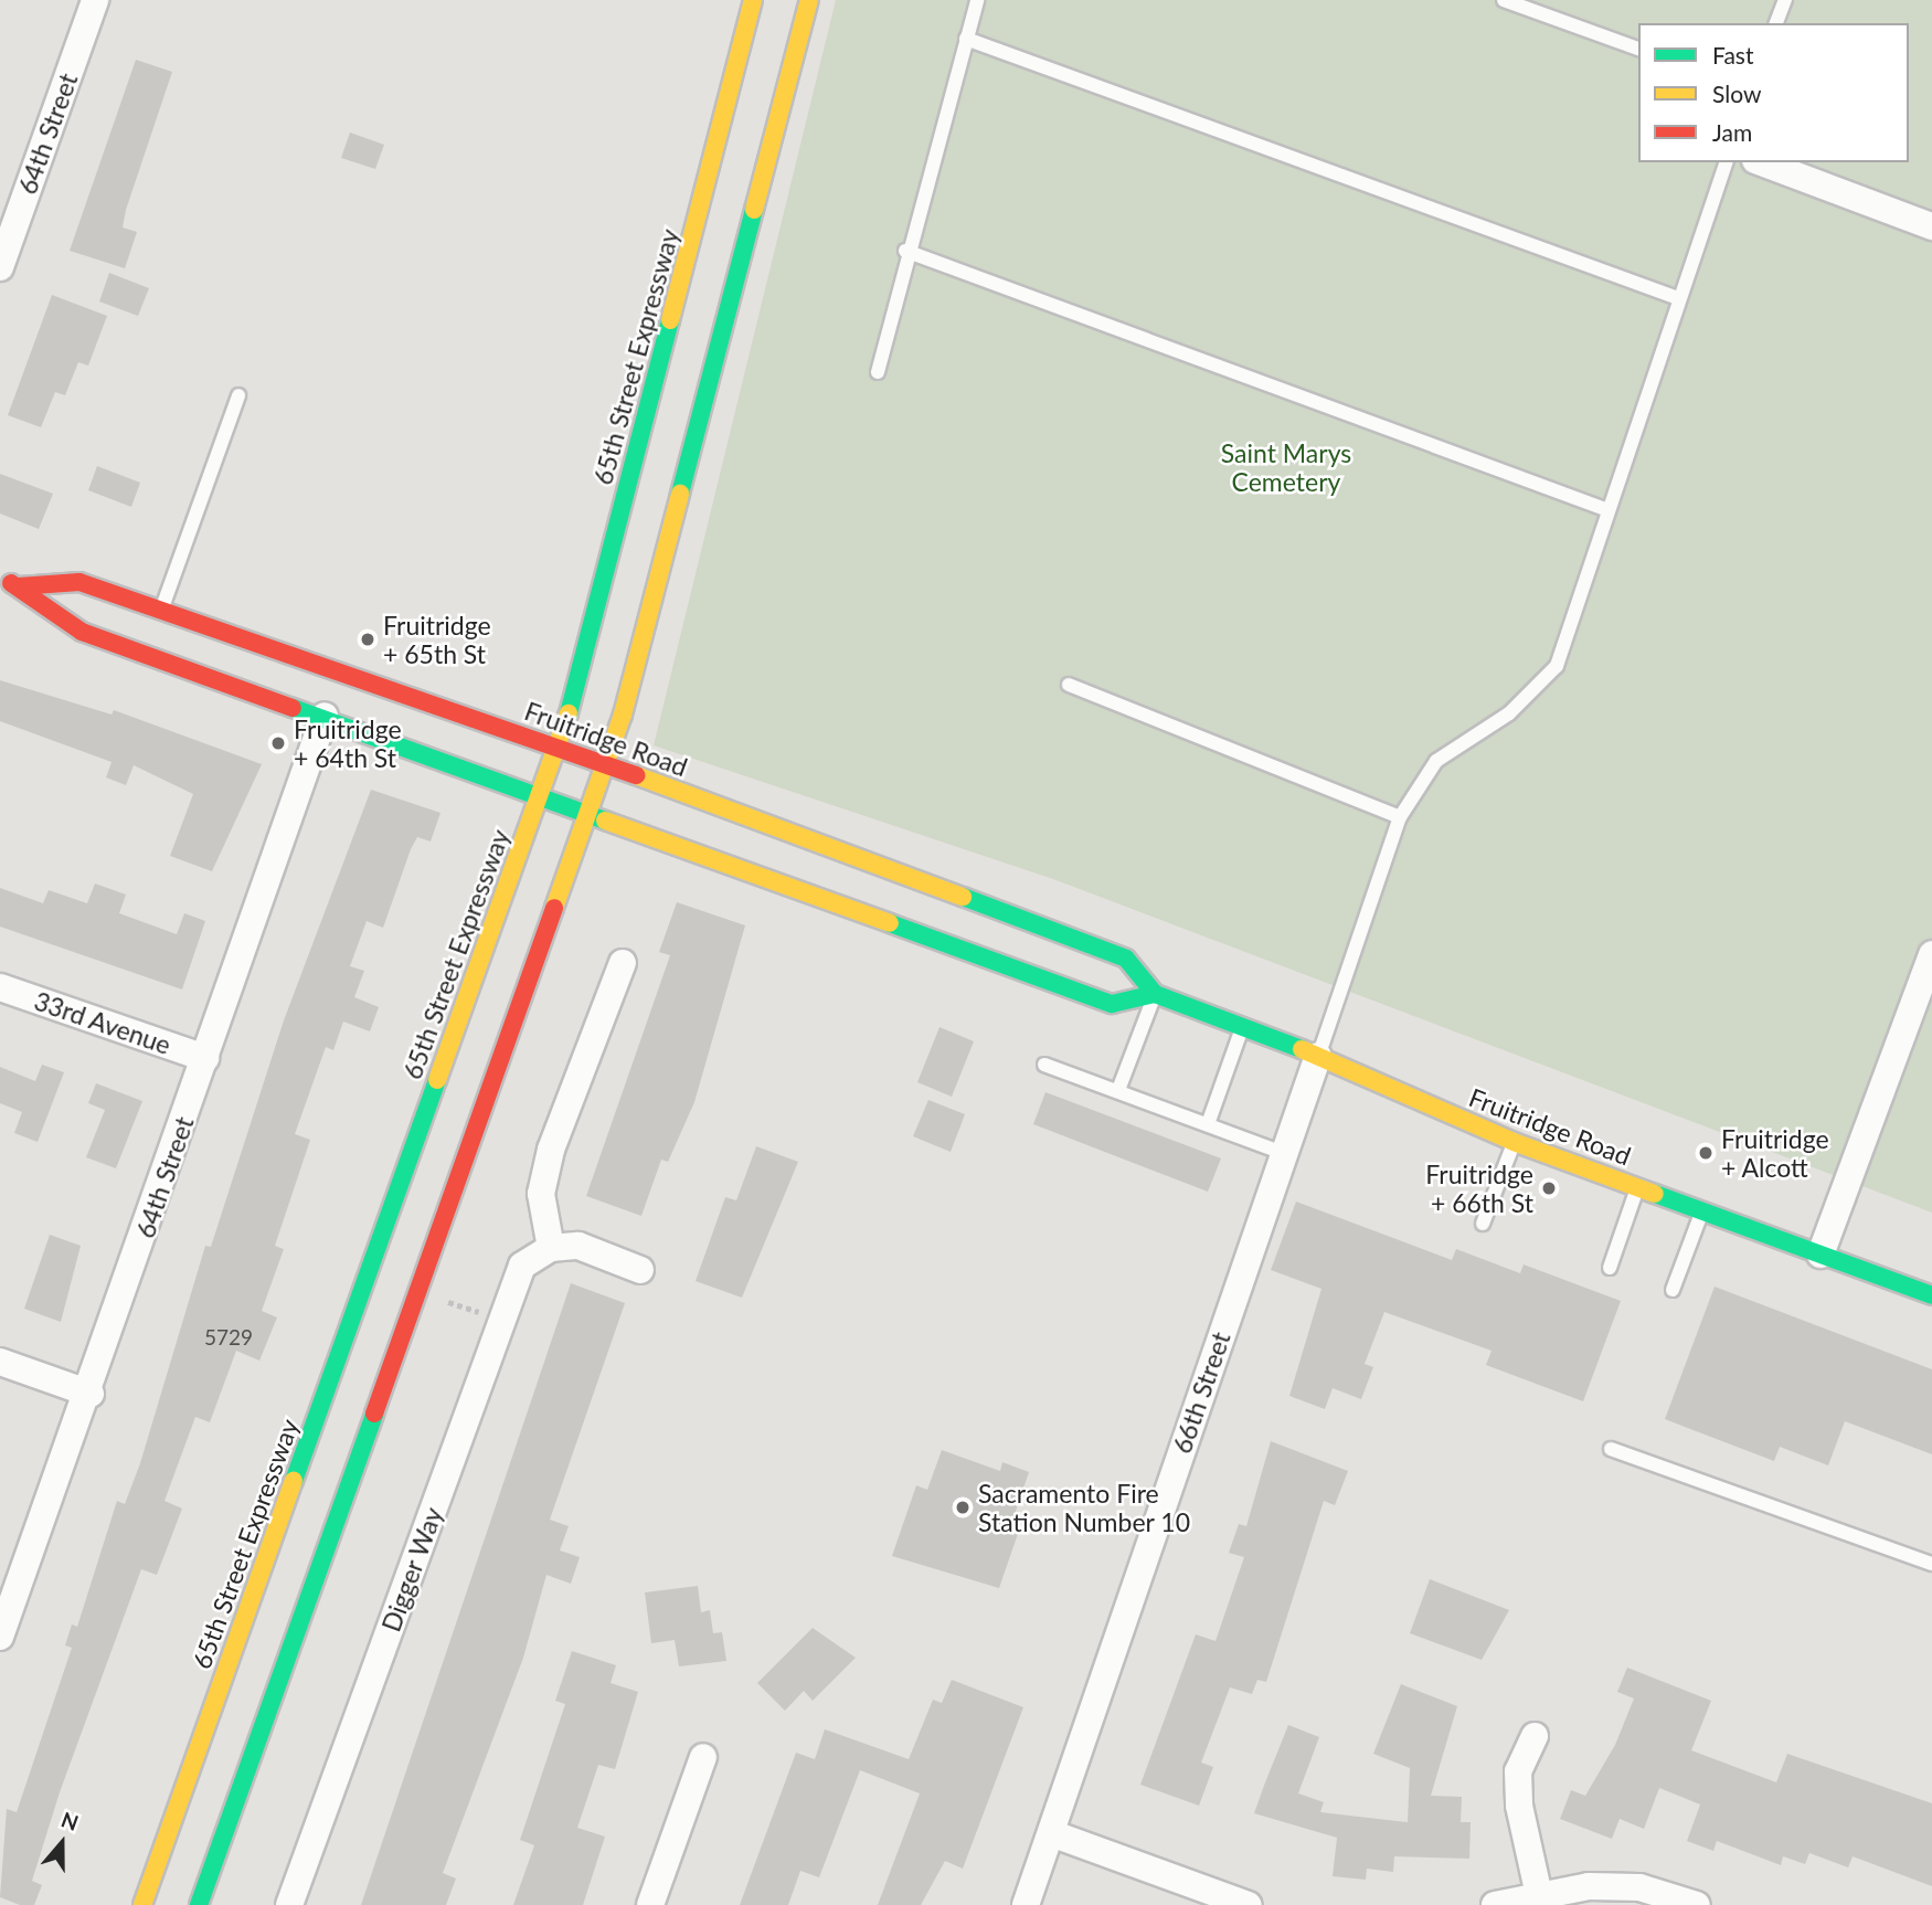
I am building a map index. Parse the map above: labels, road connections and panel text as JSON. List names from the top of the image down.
{
  "streets": {
    "main road": ["65th Street Expressway", "Fruitridge Road"],
    "street": [
      "64th Street",
      "33rd Avenue",
      "66th Street",
      "Digger Way"
    ]
  },
  "crossings": [
    ["64th Street", "Fruitridge Road"],
    ["64th Street", "33rd Avenue"],
    ["65th Street Expressway", "Fruitridge Road"],
    ["Fruitridge Road", "66th Street"]
  ],
  "parks": ["Saint Marys Cemetery"],
  "places": [
    "Fruitridge + 65th St",
    "Fruitridge + 64th St",
    "Fruitridge + Alcott",
    "Fruitridge + 66th St",
    "Sacramento Fire Station Number 10"
  ],
  "house_numbers": ["5729"],
  "legend": ["Fast", "Slow", "Jam"],
  "north": "top"
}
